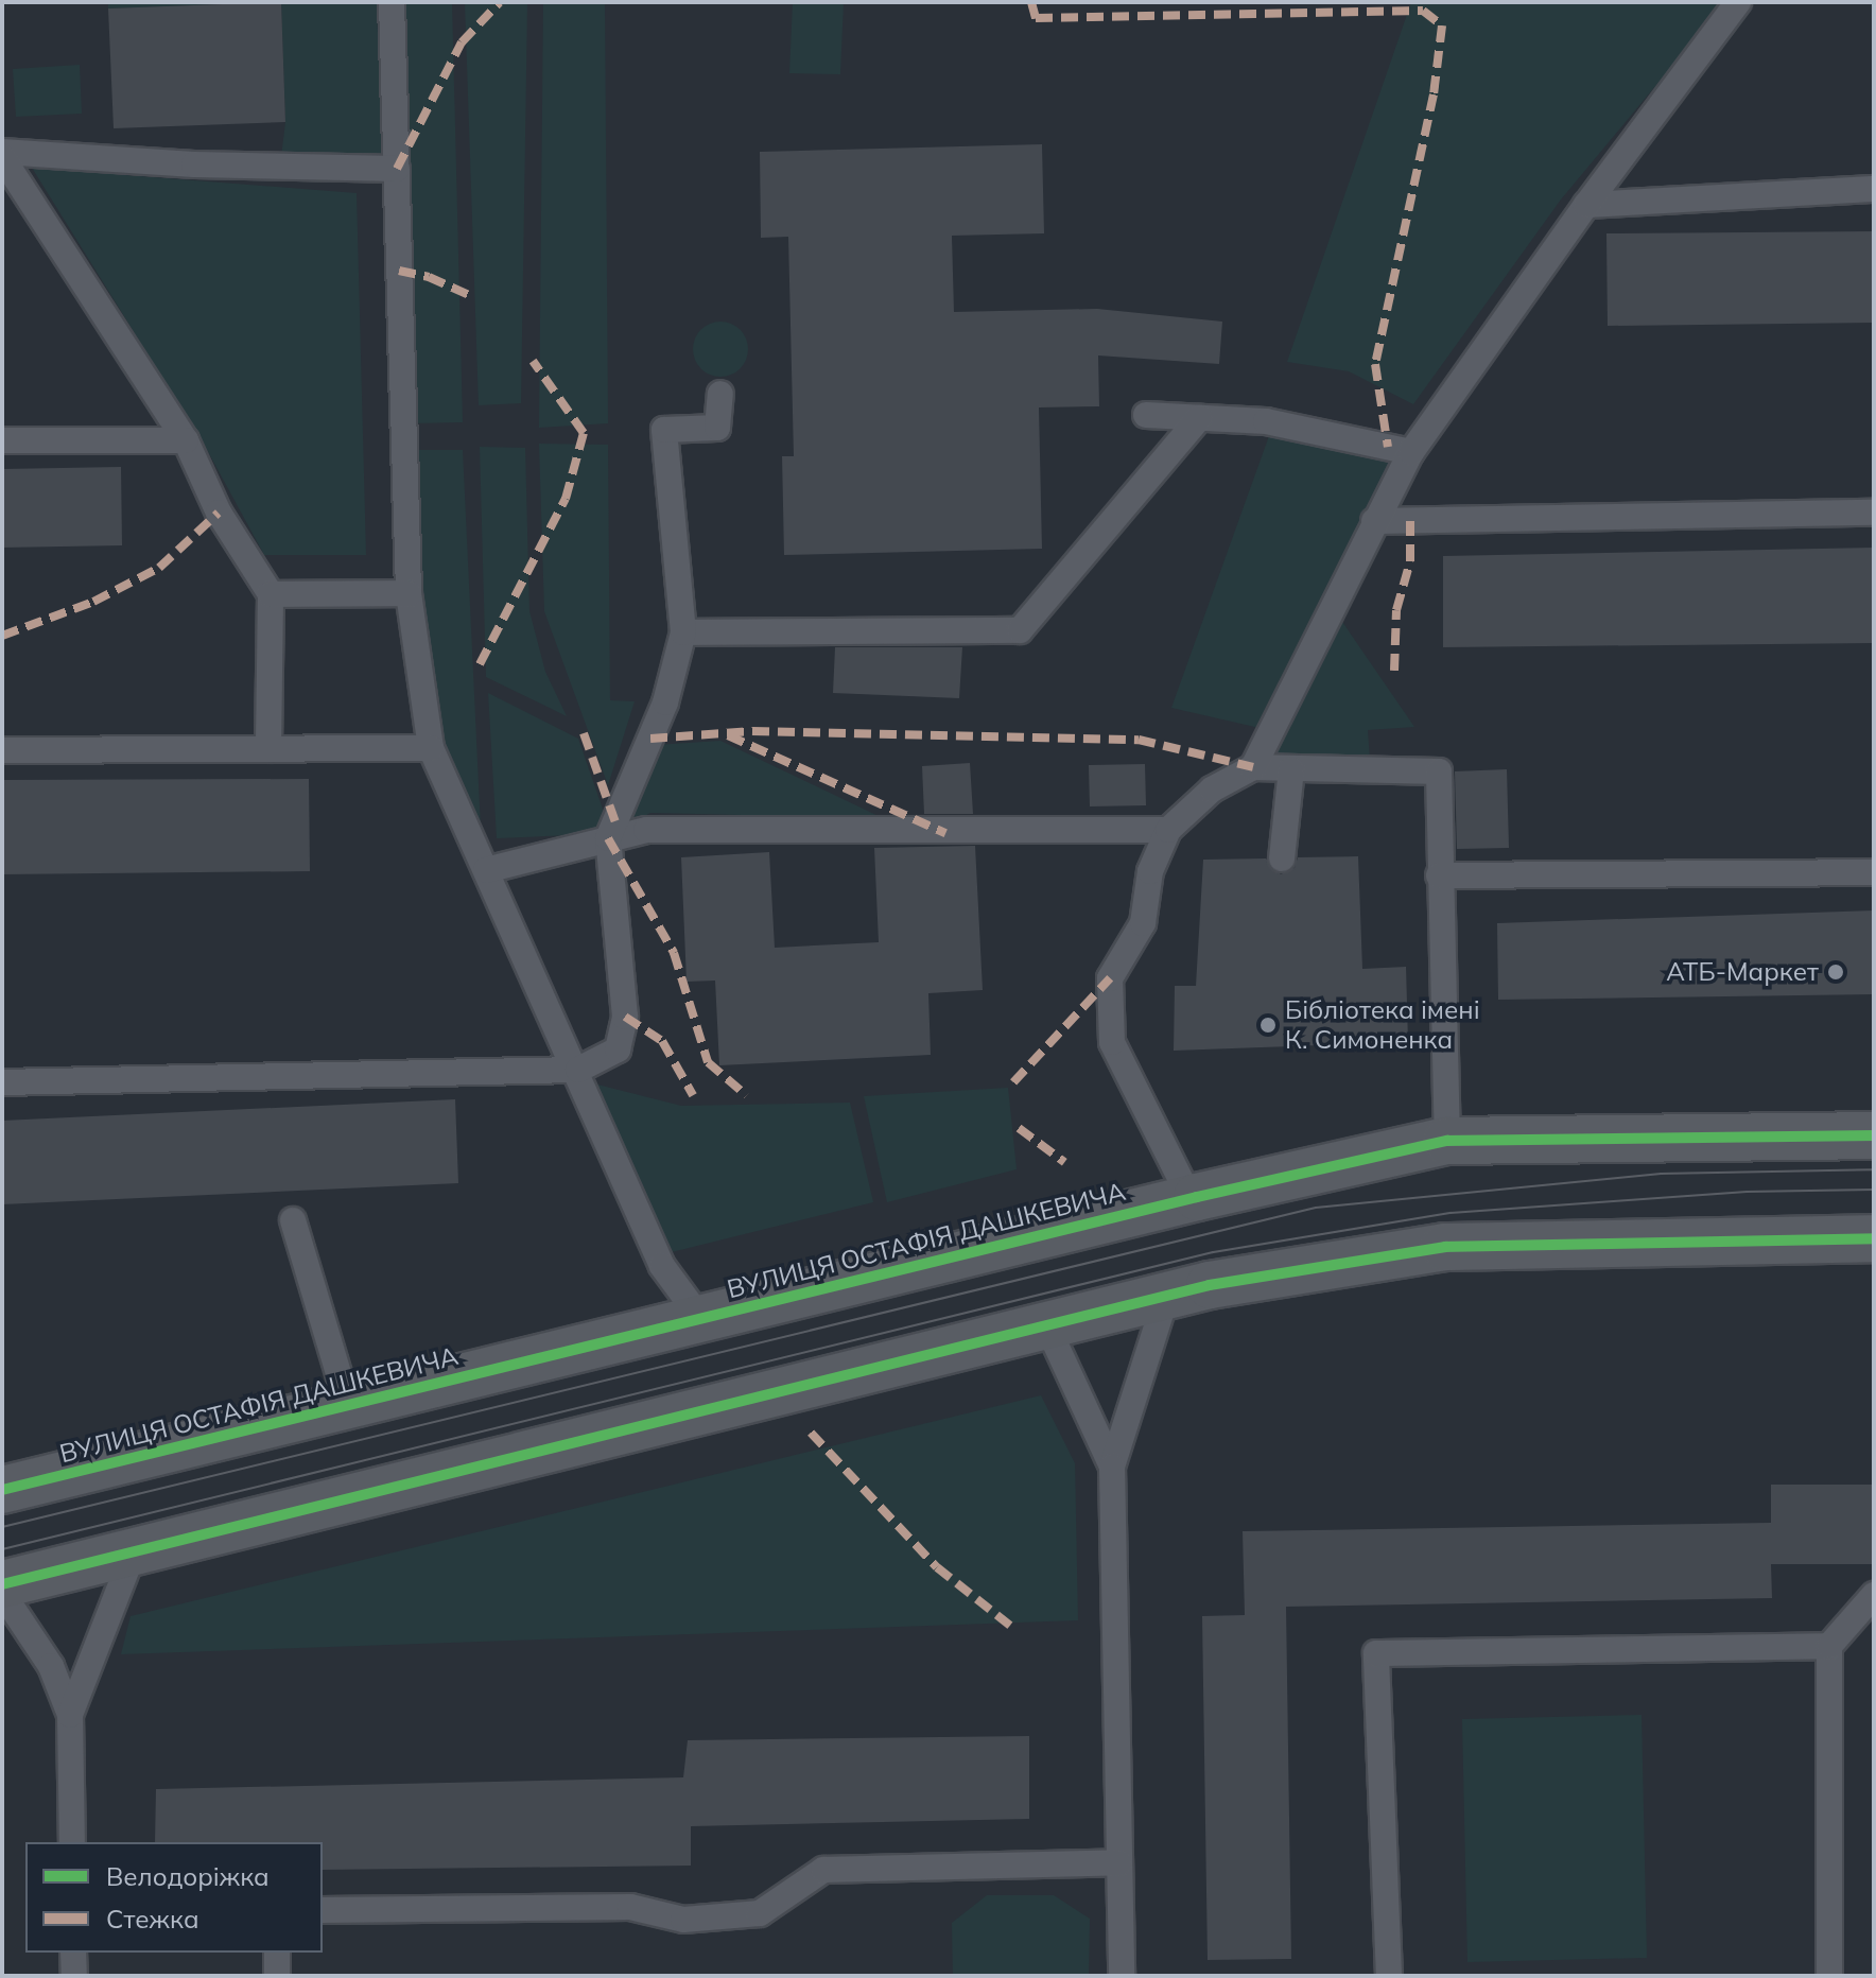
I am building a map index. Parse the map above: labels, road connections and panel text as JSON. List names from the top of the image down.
{
  "streets": {
    "street": ["ВУЛИЦЯ ОСТАФІЯ ДАШКЕВИЧА"]
  },
  "places": ["АТБ-Маркет", "Бібліотека імені К. Симоненка"],
  "legend": ["Велодоріжка", "Стежка"]
}
